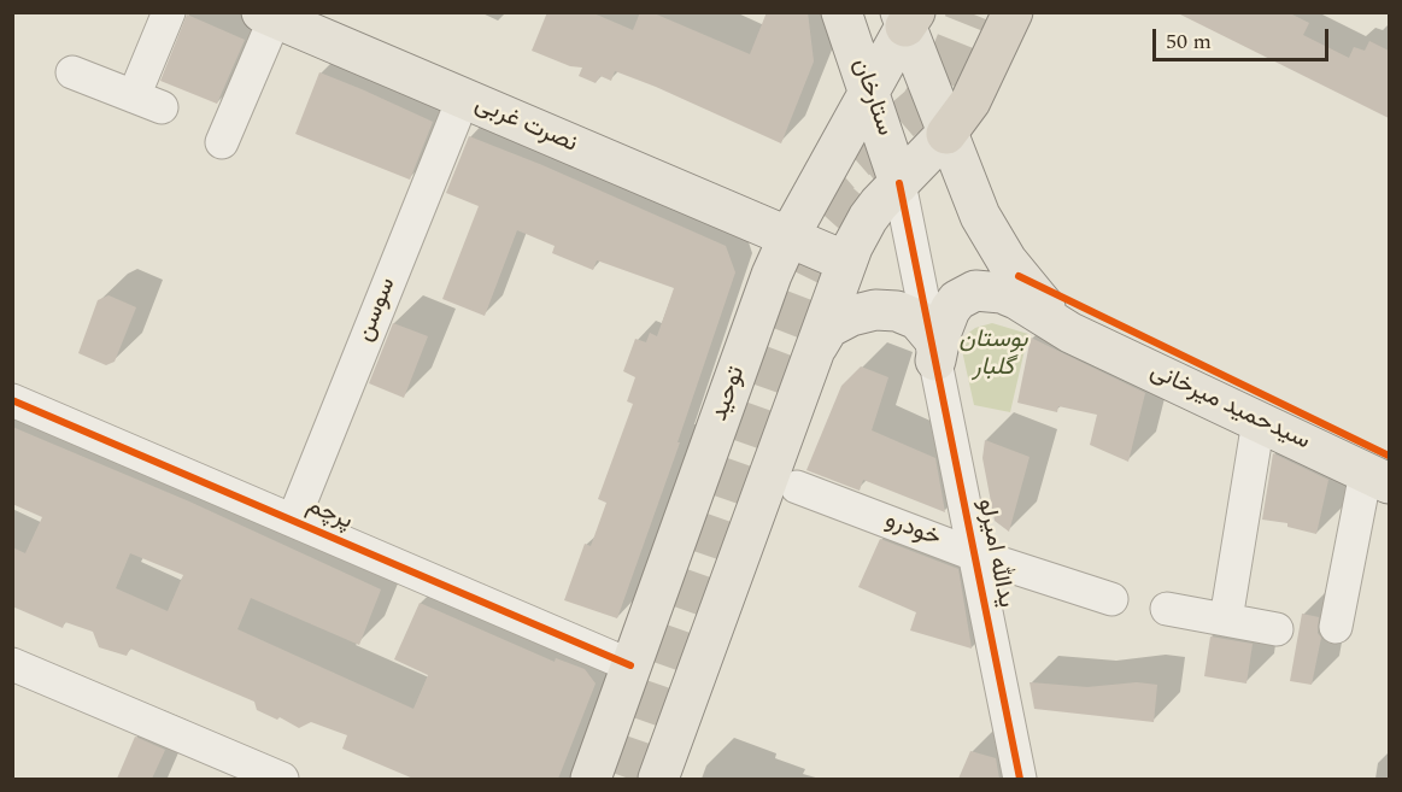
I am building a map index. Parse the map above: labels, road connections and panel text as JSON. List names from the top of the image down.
{
  "streets": {
    "main road": [
      "ستارخان",
      "نصرت غربی",
      "توحید",
      "سیدحمید میرخانی"
    ],
    "street": [
      "سوسن",
      "پرچم",
      "خودرو",
      "یدالله امیرلو"
    ]
  },
  "crossings": [
    ["ستارخان", "توحید"],
    ["ستارخان", "یدالله امیرلو"],
    ["نصرت غربی", "سوسن"],
    ["نصرت غربی", "توحید"],
    ["سوسن", "پرچم"],
    ["توحید", "پرچم"],
    ["خودرو", "یدالله امیرلو"]
  ],
  "parks": ["بوستان گلبار"],
  "scale_bar": "50 m"
}
